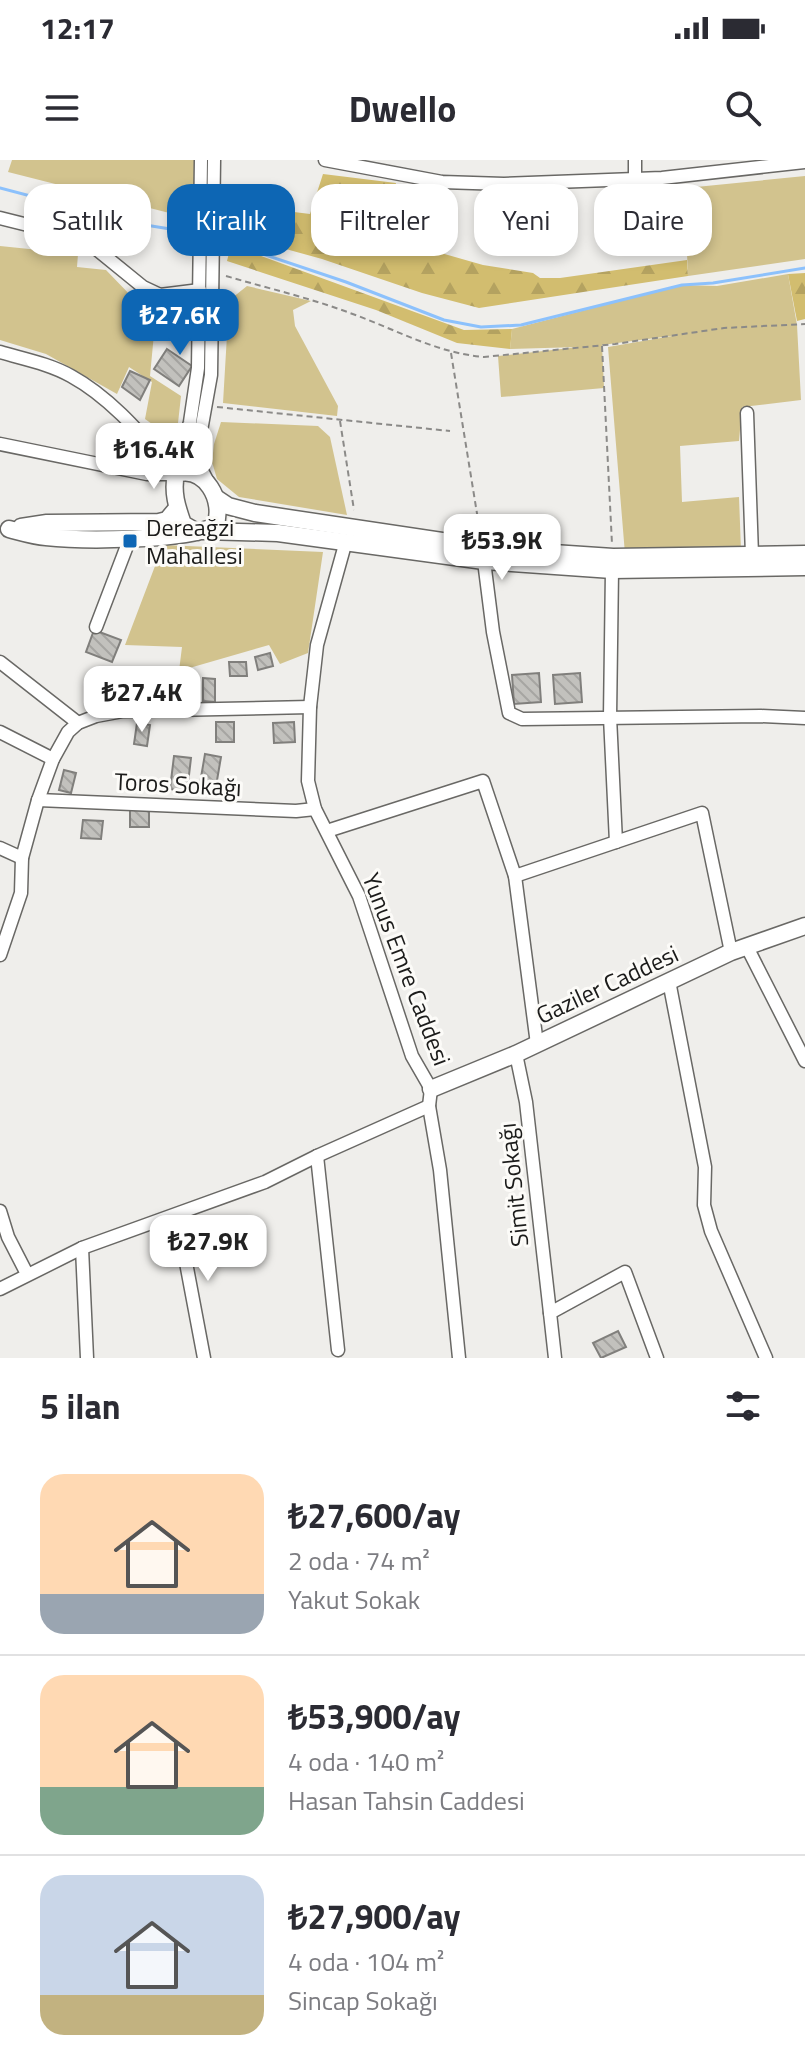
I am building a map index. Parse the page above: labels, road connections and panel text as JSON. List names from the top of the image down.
{
  "streets": {
    "main road": ["Gaziler Caddesi"],
    "street": ["Toros Sokağı", "Yunus Emre Caddesi", "Simit Sokağı"]
  },
  "crossings": [
    ["Toros Sokağı", "Yunus Emre Caddesi"],
    ["Yunus Emre Caddesi", "Gaziler Caddesi"],
    ["Gaziler Caddesi", "Simit Sokağı"]
  ],
  "places": {
    "transit": ["Dereağzi Mahallesi"]
  },
  "page": {
    "status": "12:17",
    "header": "Dwello",
    "chip": [
      "Satılık",
      "Kiralık",
      "Filtreler",
      "Yeni",
      "Daire"
    ],
    "price": [
      "₺27.6K",
      "₺16.4K",
      "₺53.9K",
      "₺27.4K",
      "₺27.9K"
    ],
    "heading": "5 ilan",
    "list": [
      {
        "name": "₺27,600/ay",
        "note": "2 oda · 74 m² · Yakut Sokak"
      },
      {
        "name": "₺53,900/ay",
        "note": "4 oda · 140 m² · Hasan Tahsin Caddesi"
      },
      {
        "name": "₺27,900/ay",
        "note": "4 oda · 104 m² · Sincap Sokağı"
      }
    ]
  }
}
